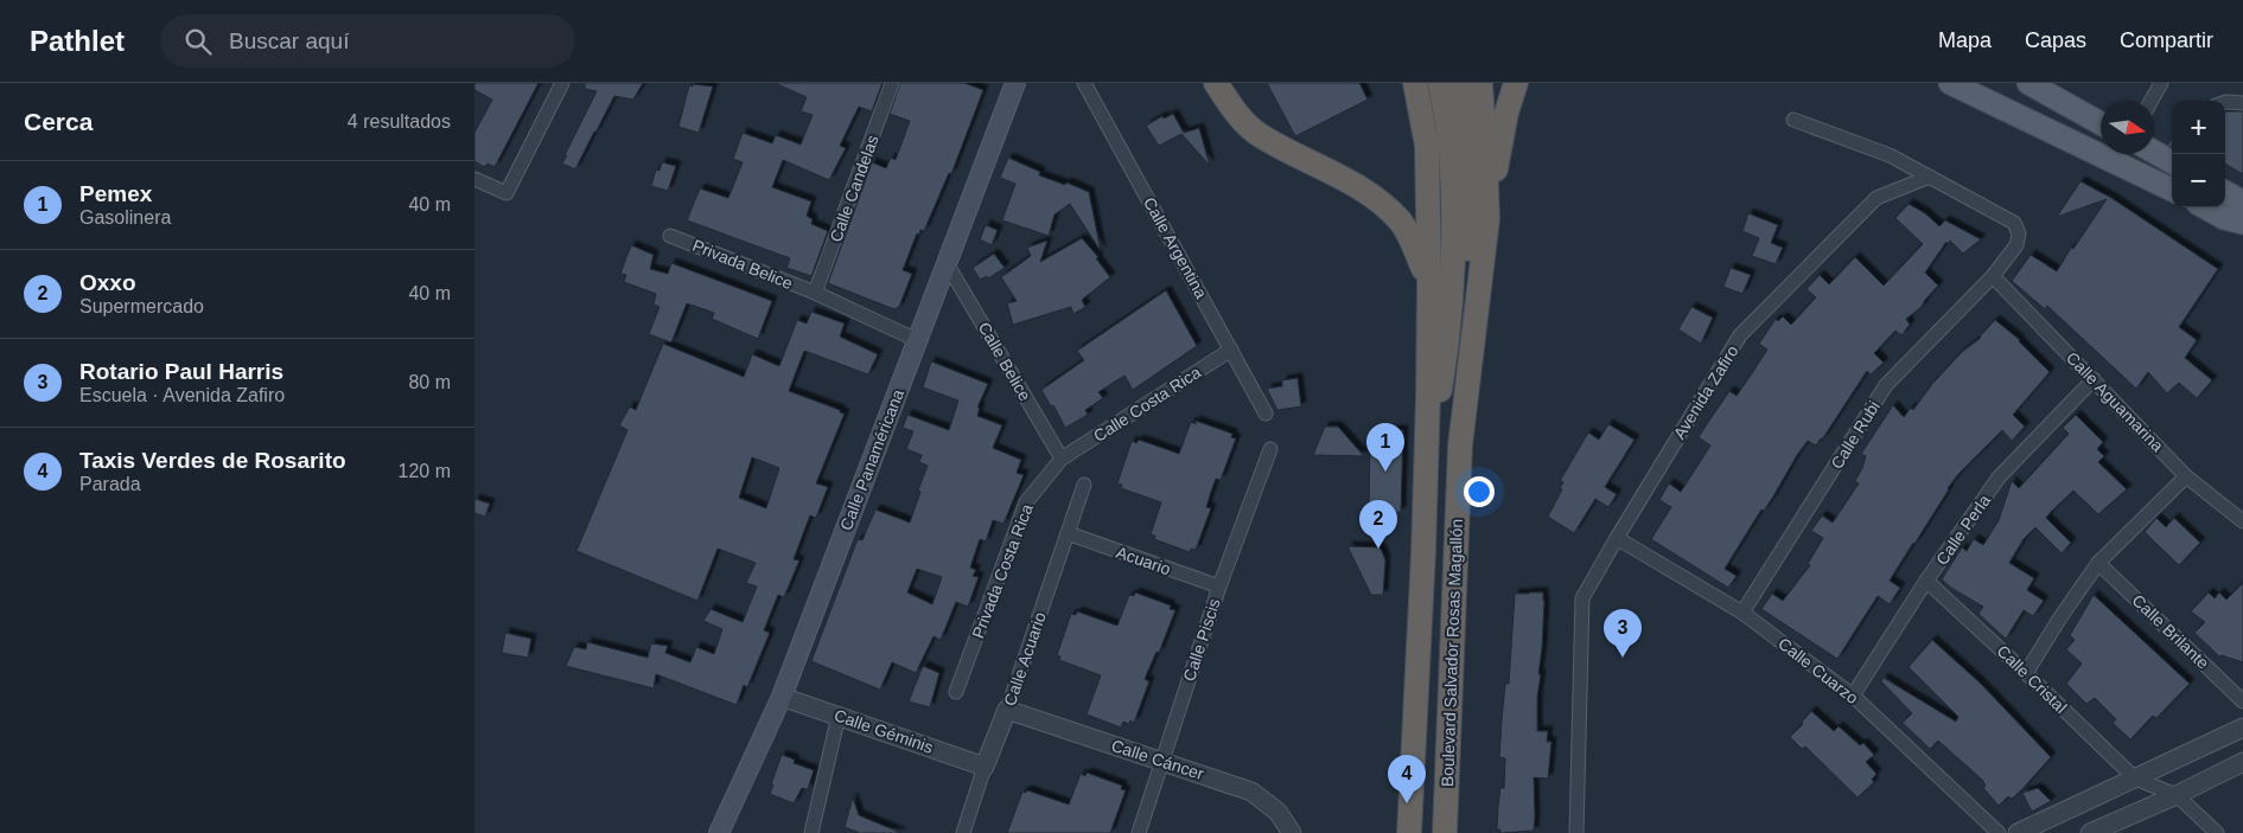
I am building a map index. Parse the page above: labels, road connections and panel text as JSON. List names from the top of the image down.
{
  "streets": {
    "highway": ["Boulevard Salvador Rosas Magallón"],
    "main road": ["Calle Panaméricana"],
    "street": [
      "Calle Candelas",
      "Calle Argentina",
      "Privada Belice",
      "Calle Belice",
      "Avenida Zafiro",
      "Calle Aguamarina",
      "Calle Costa Rica",
      "Calle Rubi",
      "Calle Perla",
      "Acuario",
      "Privada Costa Rica",
      "Calle Brilante",
      "Calle Piscis",
      "Calle Acuario",
      "Calle Cuarzo",
      "Calle Cristal",
      "Calle Géminis",
      "Calle Cáncer"
    ]
  },
  "crossings": [
    ["Calle Candelas", "Privada Belice"],
    ["Calle Argentina", "Calle Costa Rica"],
    ["Calle Belice", "Calle Costa Rica"],
    ["Calle Belice", "Calle Panaméricana"],
    ["Calle Belice", "Privada Costa Rica"],
    ["Avenida Zafiro", "Calle Cuarzo"],
    ["Calle Aguamarina", "Calle Rubi"],
    ["Calle Aguamarina", "Calle Perla"],
    ["Calle Costa Rica", "Privada Costa Rica"],
    ["Calle Rubi", "Calle Cuarzo"],
    ["Calle Panaméricana", "Calle Géminis"],
    ["Calle Perla", "Calle Cuarzo"],
    ["Calle Perla", "Calle Cristal"],
    ["Acuario", "Calle Piscis"],
    ["Acuario", "Calle Acuario"],
    ["Calle Piscis", "Calle Cáncer"],
    ["Calle Acuario", "Calle Géminis"],
    ["Calle Acuario", "Calle Cáncer"]
  ],
  "north": "right",
  "page": {
    "header": "Pathlet",
    "search": "Buscar aquí",
    "nav": ["Mapa", "Capas", "Compartir"],
    "heading": ["Cerca", "4 resultados"],
    "map_buttons": ["+", "−"],
    "list": [
      {
        "mark": "1",
        "name": "Pemex",
        "note": "Gasolinera",
        "value": "40 m"
      },
      {
        "mark": "2",
        "name": "Oxxo",
        "note": "Supermercado",
        "value": "40 m"
      },
      {
        "mark": "3",
        "name": "Rotario Paul Harris",
        "note": "Escuela · Avenida Zafiro",
        "value": "80 m"
      },
      {
        "mark": "4",
        "name": "Taxis Verdes de Rosarito",
        "note": "Parada",
        "value": "120 m"
      }
    ],
    "pins": [
      "1",
      "2",
      "3",
      "4"
    ]
  }
}
